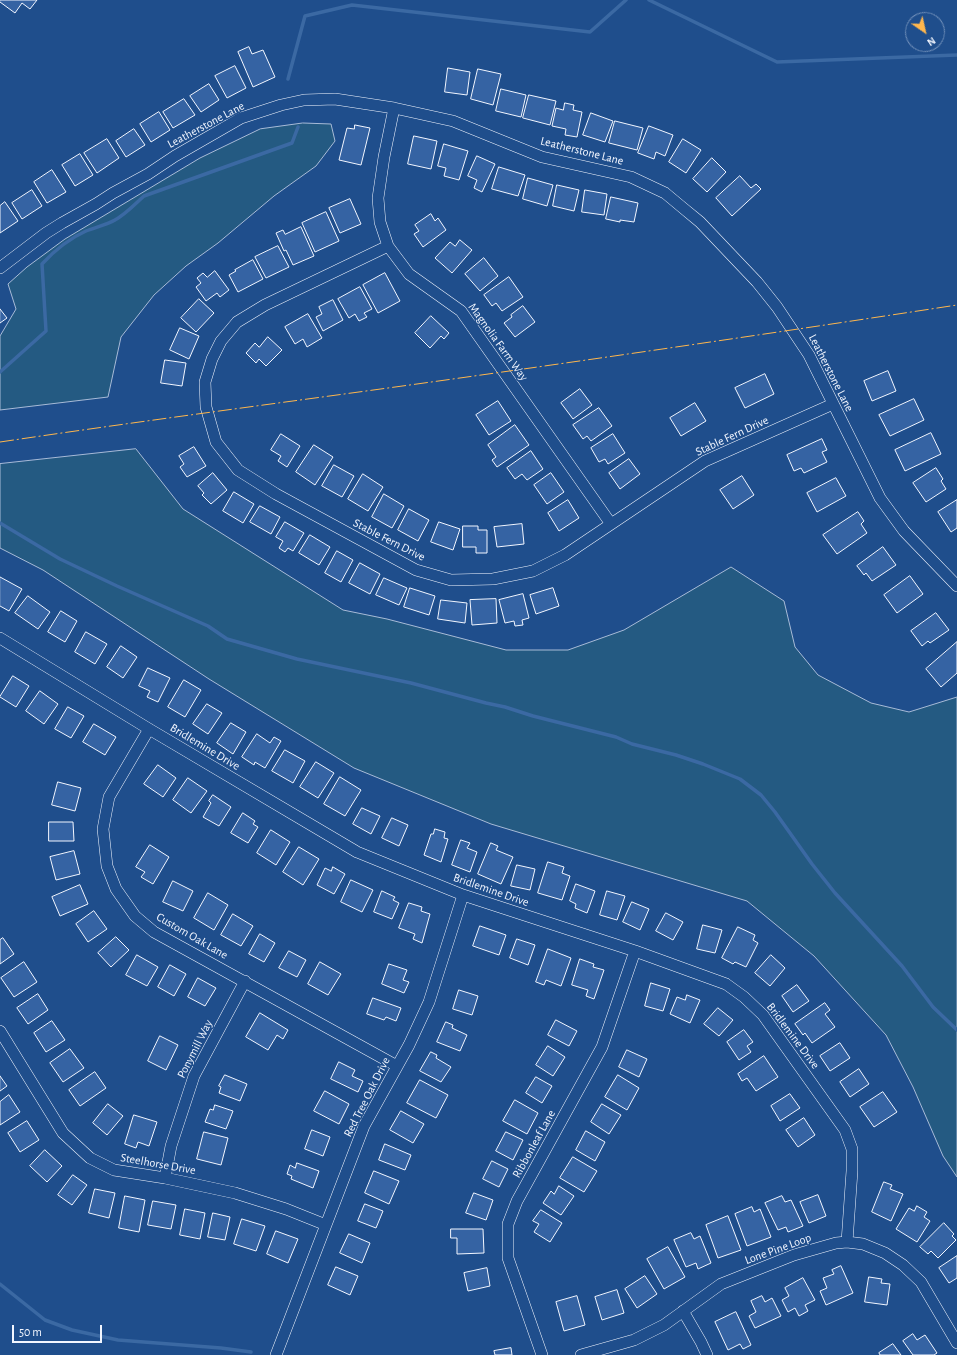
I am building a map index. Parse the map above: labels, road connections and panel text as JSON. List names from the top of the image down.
{
  "streets": {
    "street": [
      "Leatherstone Lane",
      "Magnolia Farm Way",
      "Stable Fern Drive",
      "Bridlemine Drive",
      "Custom Oak Lane",
      "Ponymill Way",
      "Red Tree Oak Drive",
      "Ribbonleaf Lane",
      "Steelhorse Drive",
      "Lone Pine Loop"
    ]
  },
  "crossings": [
    ["Leatherstone Lane", "Magnolia Farm Way"],
    ["Leatherstone Lane", "Stable Fern Drive"],
    ["Magnolia Farm Way", "Stable Fern Drive"],
    ["Bridlemine Drive", "Custom Oak Lane"],
    ["Bridlemine Drive", "Red Tree Oak Drive"],
    ["Bridlemine Drive", "Ribbonleaf Lane"],
    ["Bridlemine Drive", "Lone Pine Loop"],
    ["Custom Oak Lane", "Ponymill Way"],
    ["Custom Oak Lane", "Red Tree Oak Drive"],
    ["Ponymill Way", "Steelhorse Drive"],
    ["Red Tree Oak Drive", "Steelhorse Drive"]
  ],
  "scale_bar": "50 m",
  "north": "bottom right"
}
